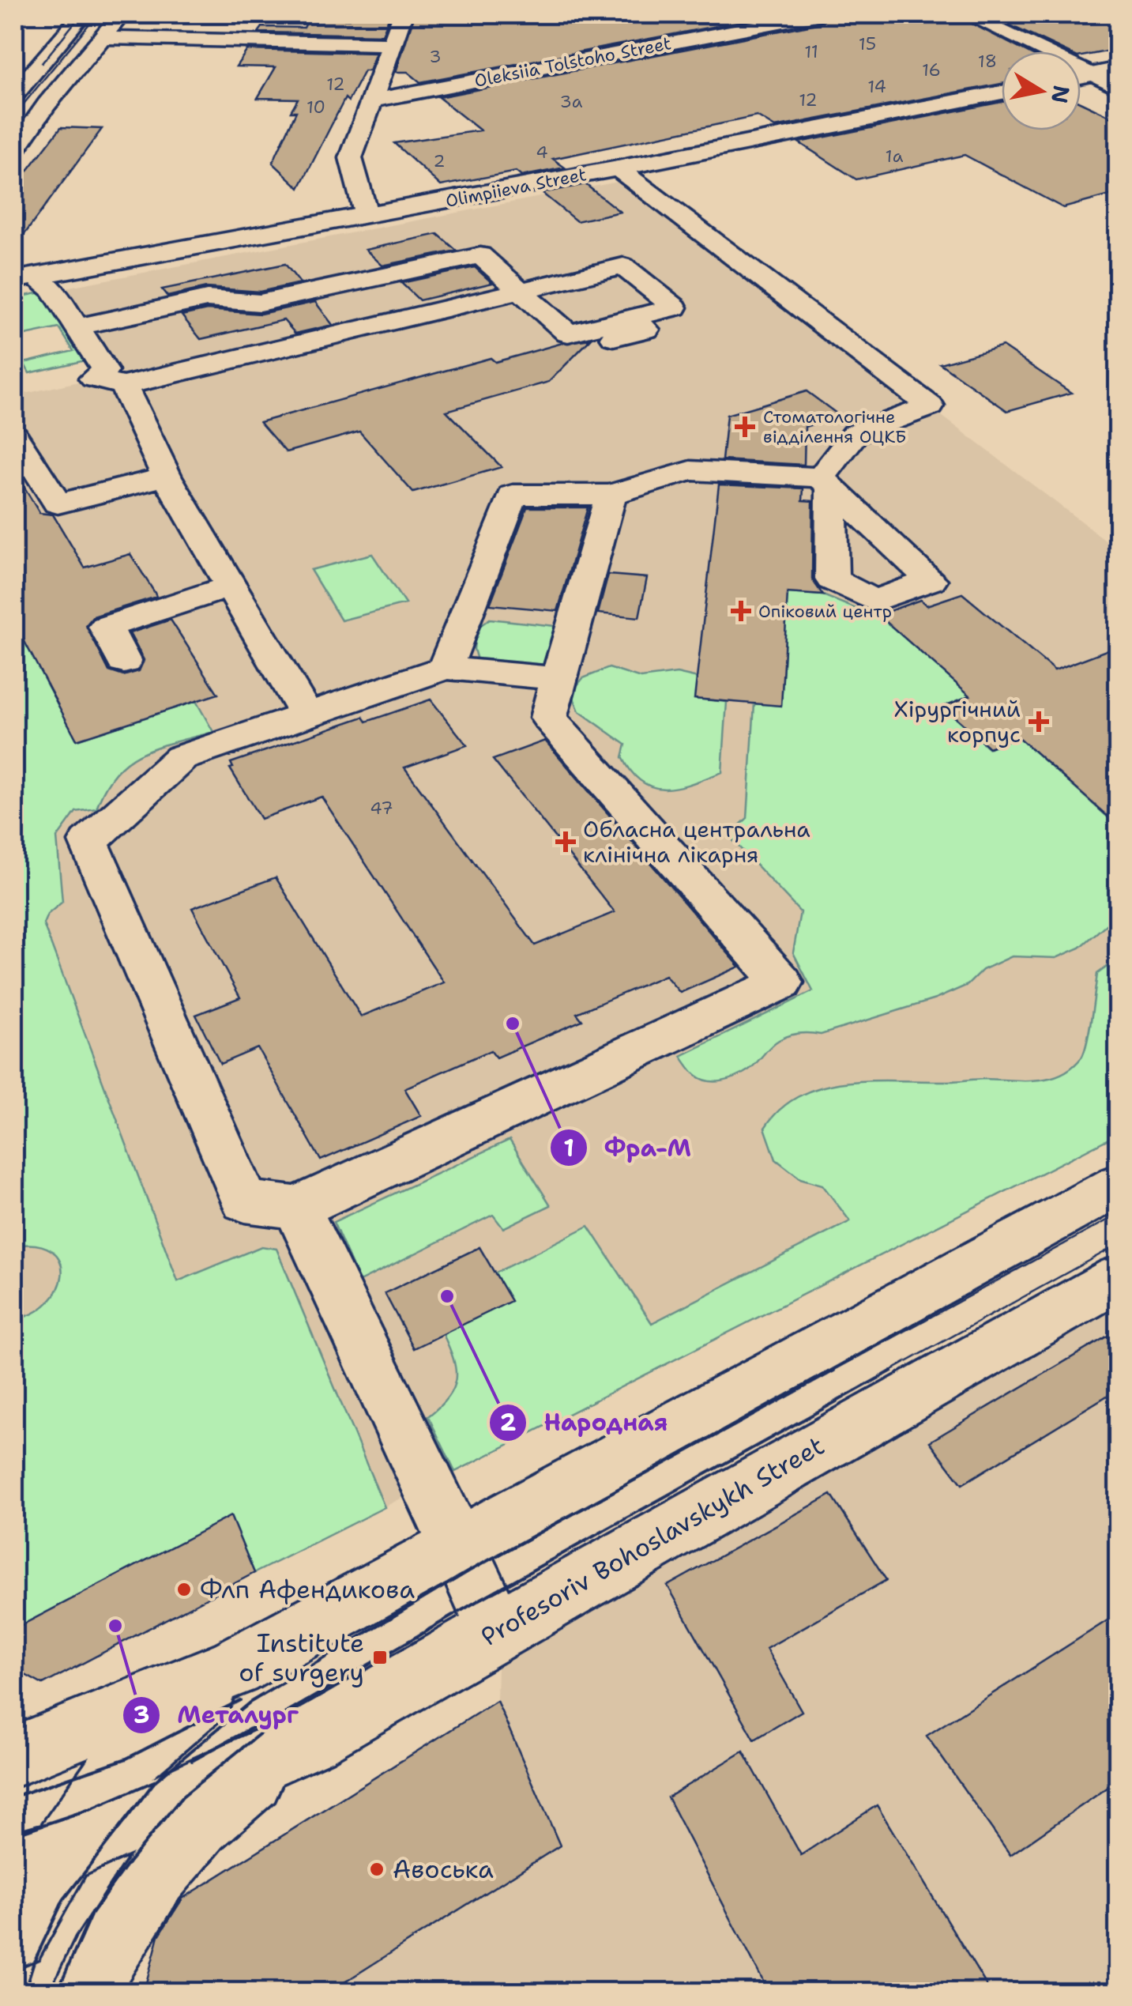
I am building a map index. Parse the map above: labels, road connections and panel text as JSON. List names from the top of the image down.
{
  "streets": {
    "street": ["Oleksiia Tolstoho Street", "Olimpiieva Street", "Profesoriv Bohoslavskykh Street"]
  },
  "places": {
    "health": [
      "Стоматологічне відділення ОЦКБ",
      "Опіковий центр",
      "Хірургічний корпус",
      "Обласна центральна клінічна лікарня"
    ],
    "other": [
      "Фра-М",
      "Народная",
      "Флп Афендикова",
      "Металург",
      "Авоська"
    ],
    "transit": ["Institute of surgery"]
  },
  "house_numbers": [
    "15",
    "11",
    "3",
    "18",
    "16",
    "12",
    "14",
    "12",
    "3а",
    "10",
    "4",
    "1а",
    "2",
    "47"
  ],
  "north": "right"
}
